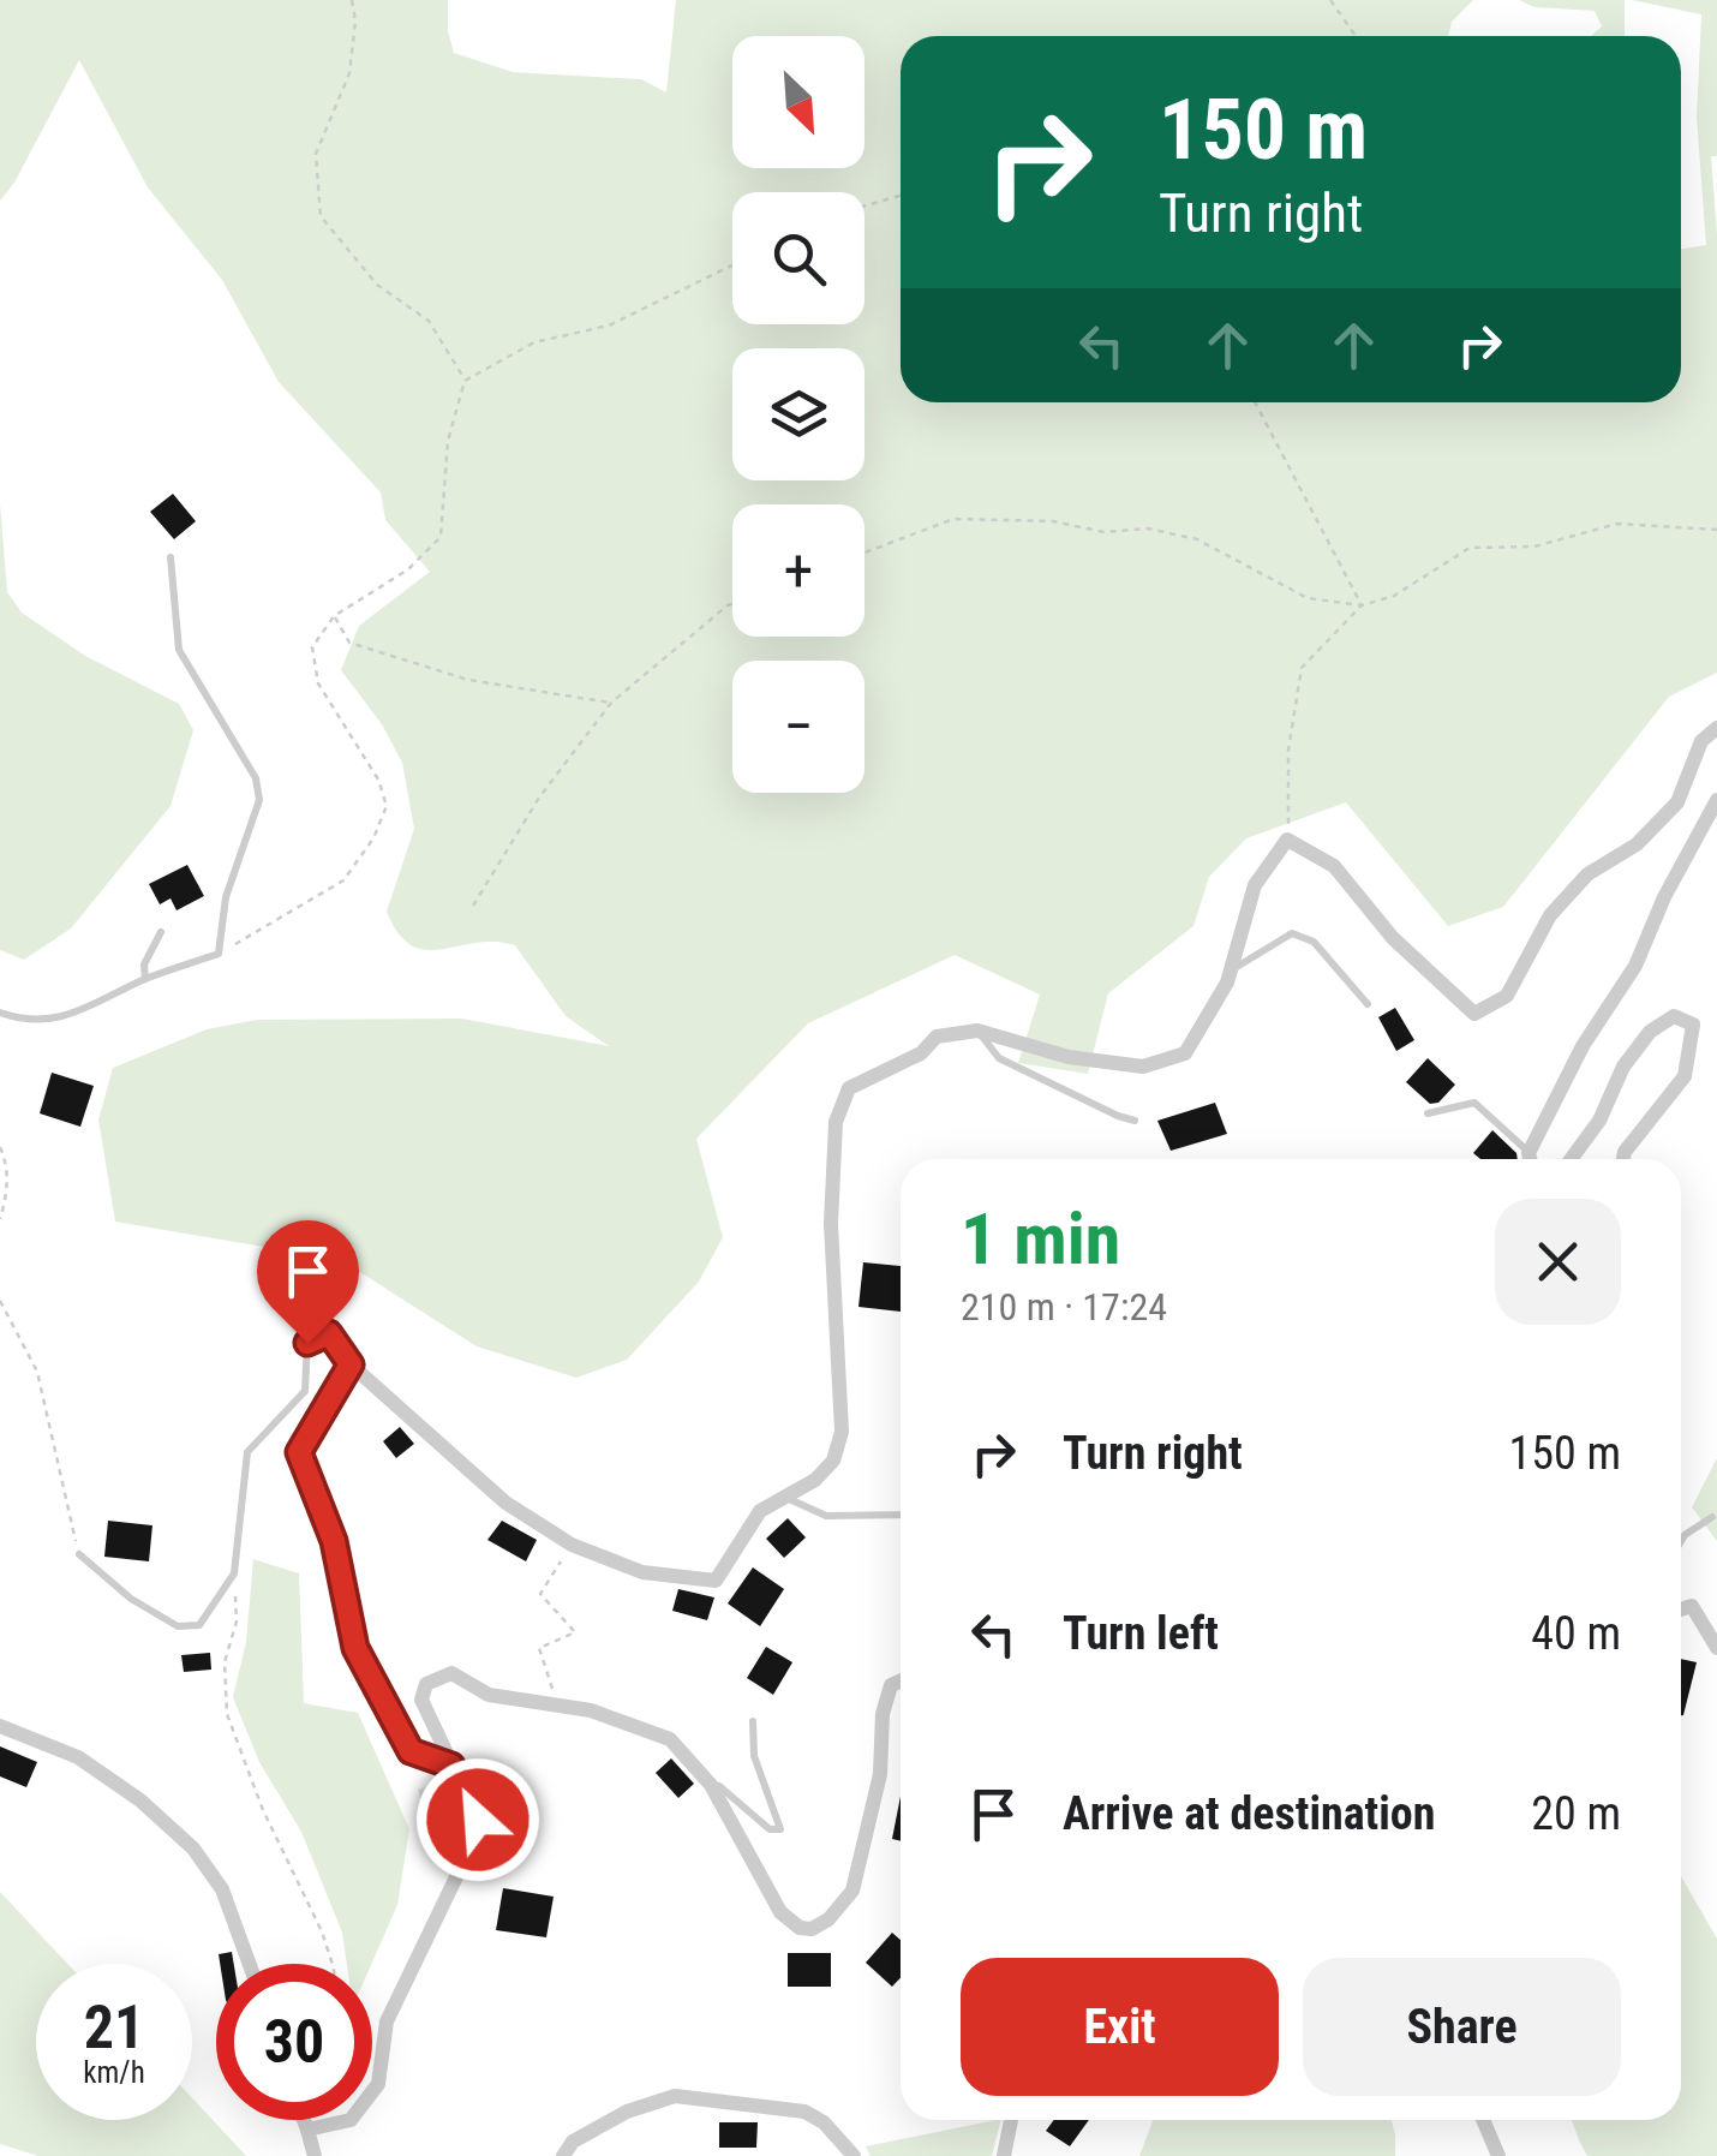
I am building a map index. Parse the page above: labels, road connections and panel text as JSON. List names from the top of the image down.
{
  "north": "bottom right",
  "page": {
    "map_buttons": ["+", "−"],
    "turn": ["150 m", "Turn right"],
    "heading": ["1 min", "210 m · 17:24"],
    "list": [
      {
        "name": "Turn right",
        "value": "150 m"
      },
      {
        "name": "Turn left",
        "value": "40 m"
      },
      {
        "name": "Arrive at destination",
        "value": "20 m"
      }
    ],
    "buttons": ["Exit", "Share"],
    "speed": "21 km/h",
    "limit": "30"
  }
}
